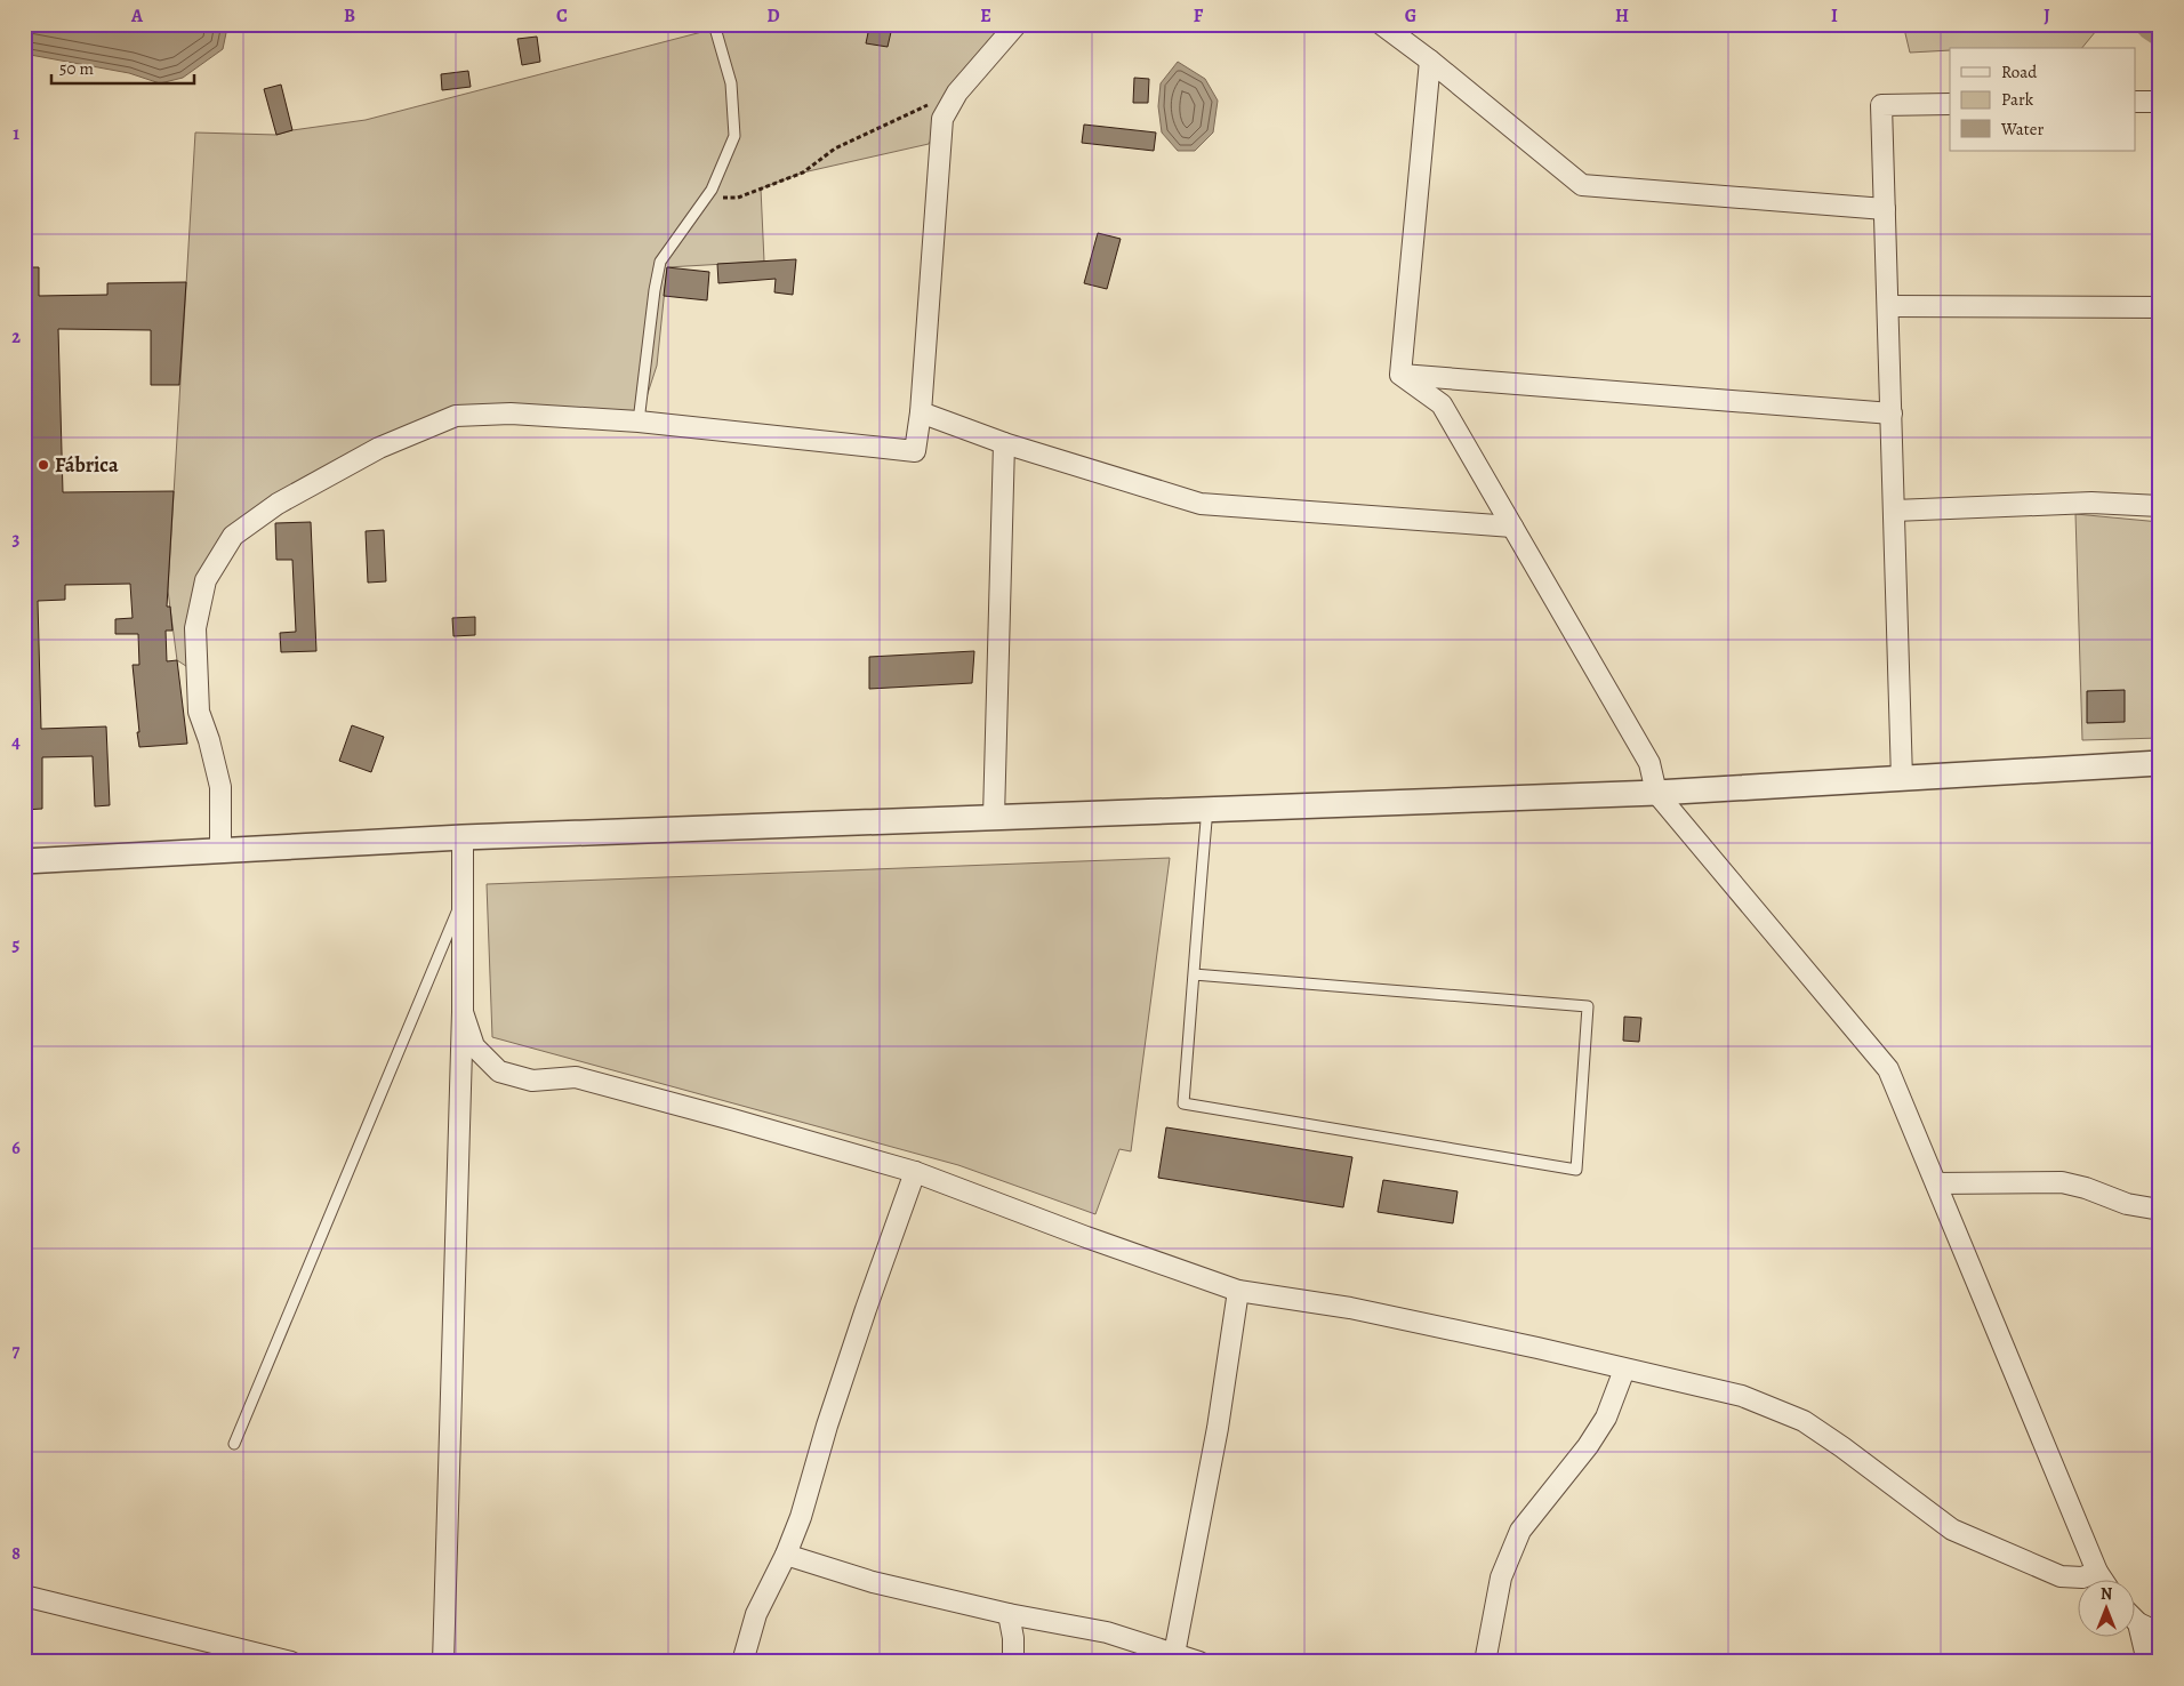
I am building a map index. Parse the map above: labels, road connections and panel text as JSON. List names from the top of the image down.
{
  "places": ["Fábrica"],
  "legend": ["Road", "Park", "Water"],
  "scale_bar": "50 m",
  "north": "top",
  "grid": {
    "columns": [
      "A",
      "B",
      "C",
      "D",
      "E",
      "F",
      "G",
      "H",
      "I",
      "J"
    ],
    "rows": [
      "1",
      "2",
      "3",
      "4",
      "5",
      "6",
      "7",
      "8"
    ]
  }
}
